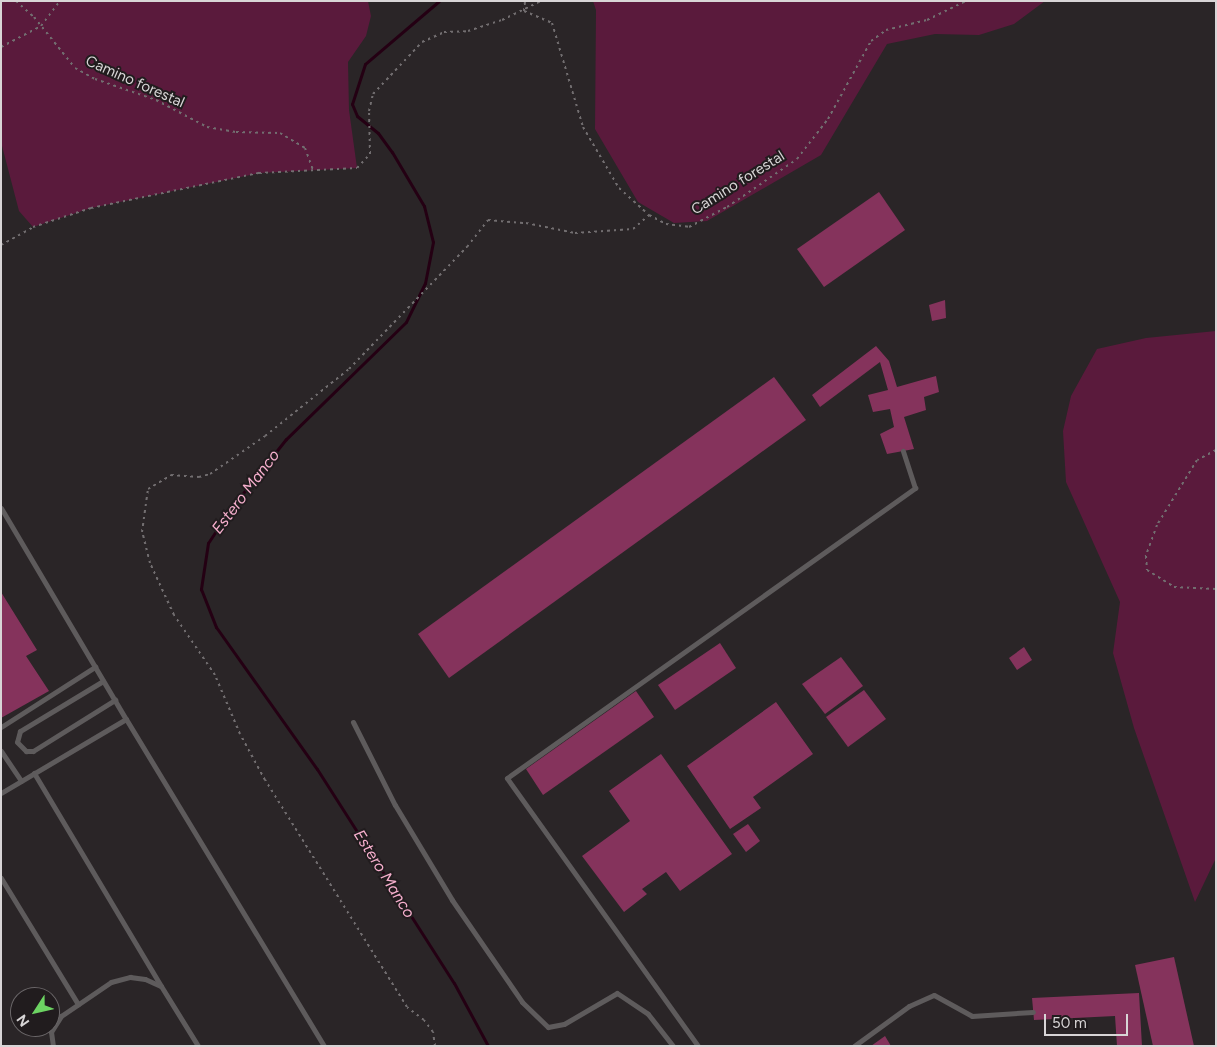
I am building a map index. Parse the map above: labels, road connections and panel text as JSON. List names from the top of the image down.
{
  "streets": {
    "path": ["Camino forestal"]
  },
  "water": ["Estero Manco"],
  "scale_bar": "50 m",
  "north": "bottom left"
}
